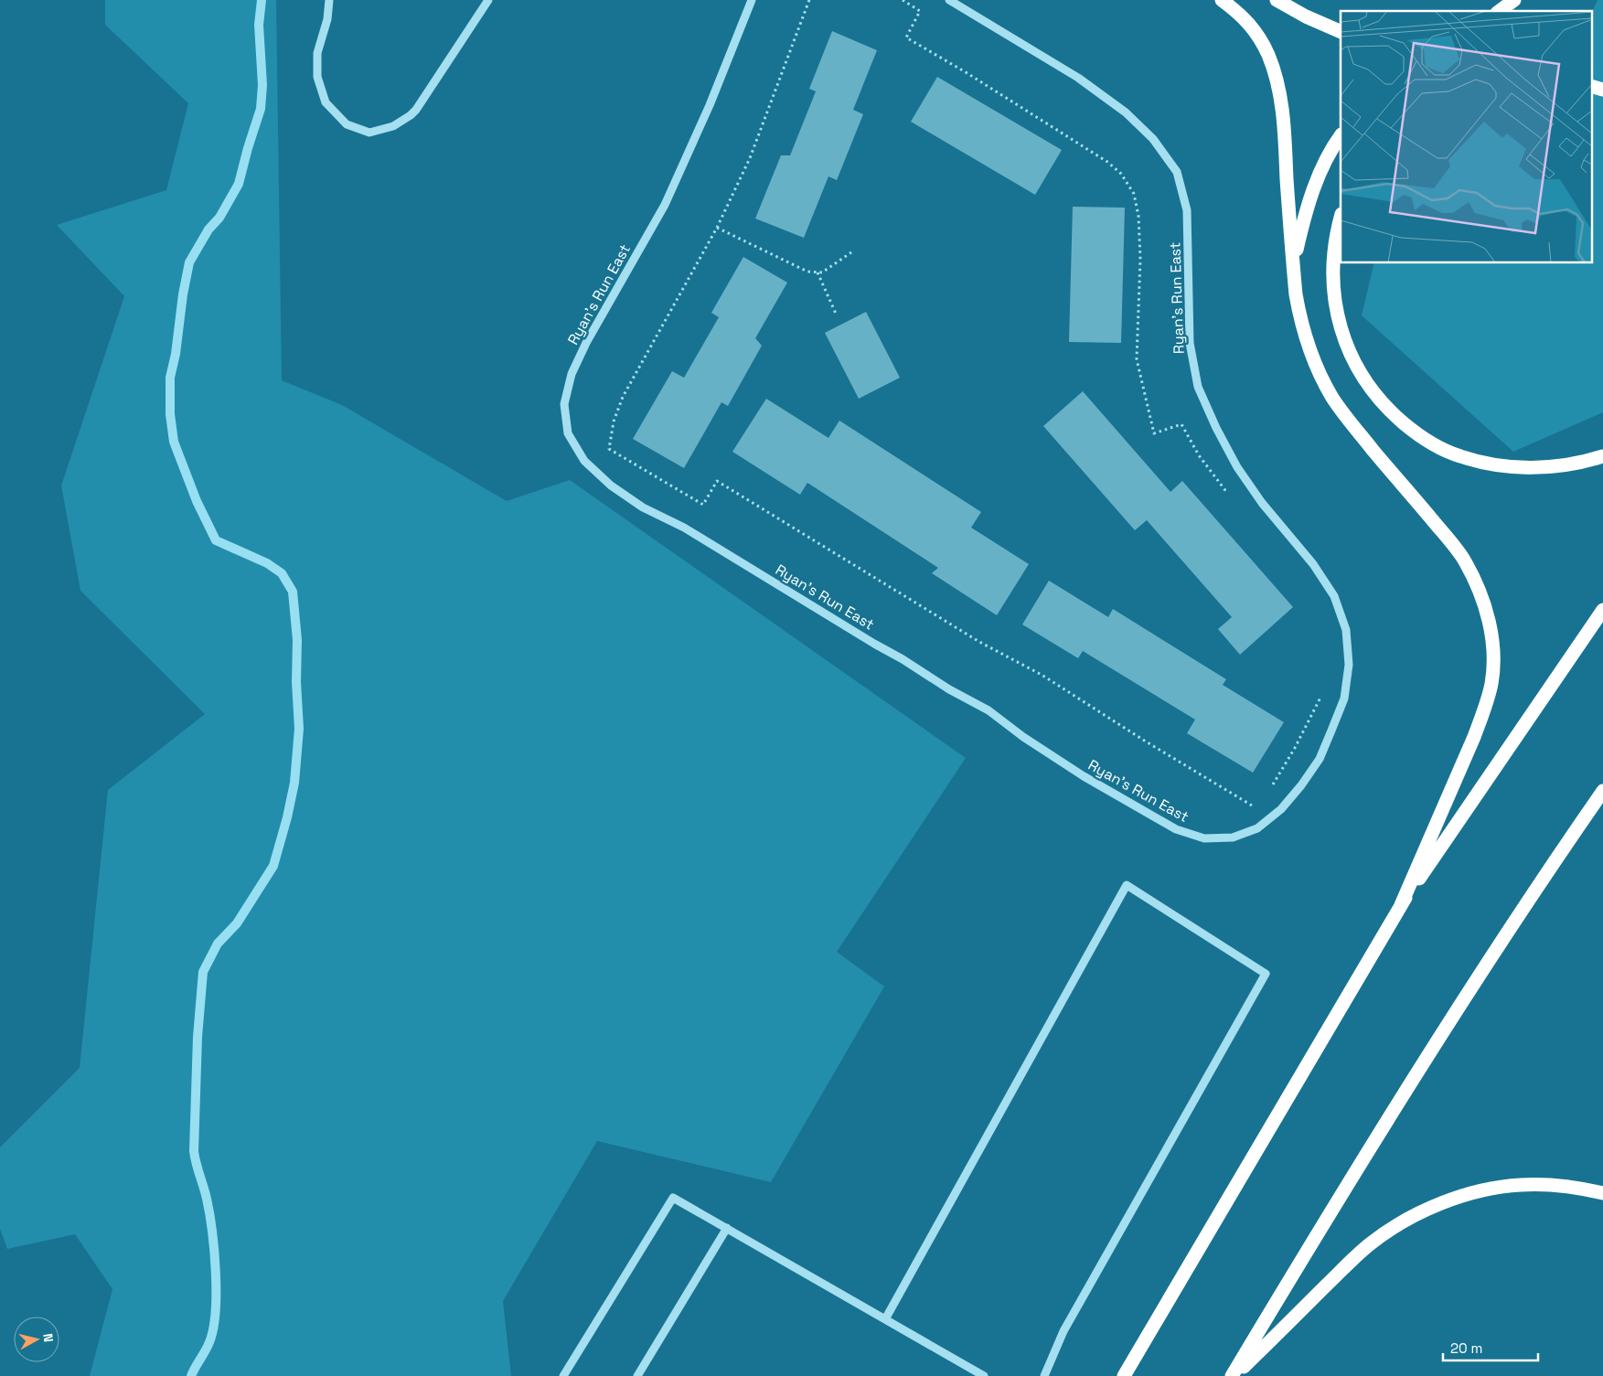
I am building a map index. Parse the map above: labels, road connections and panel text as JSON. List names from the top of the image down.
{
  "streets": {
    "street": ["Ryan's Run East"]
  },
  "scale_bar": "20 m",
  "north": "right"
}
